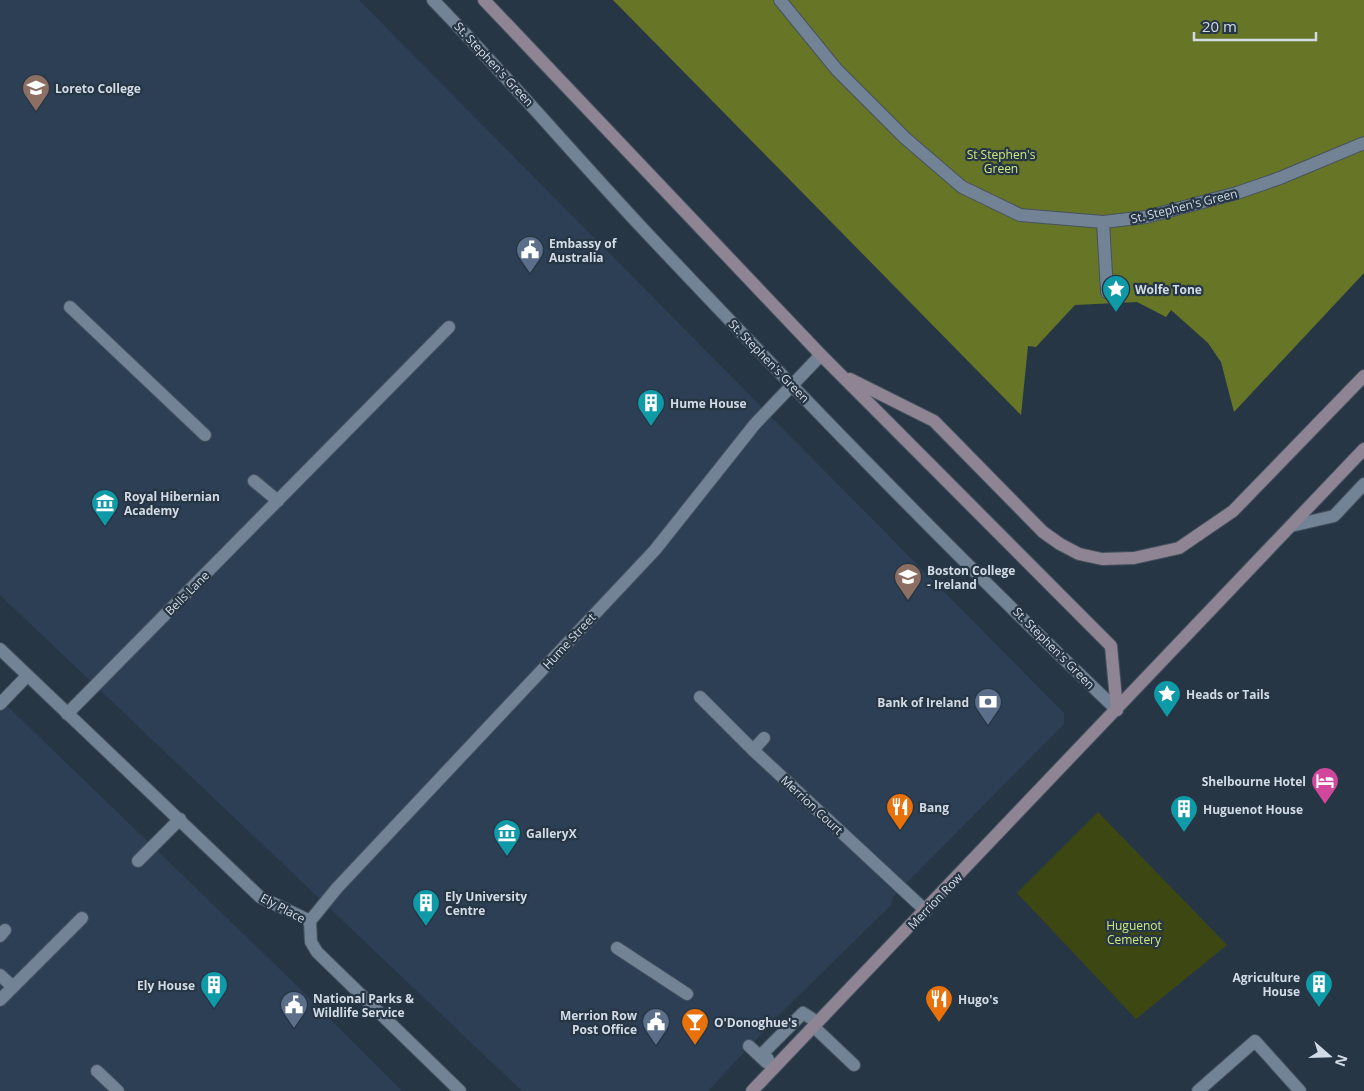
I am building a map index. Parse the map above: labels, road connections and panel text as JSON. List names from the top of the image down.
{
  "streets": {
    "main road": ["St. Stephen's Green", "Merrion Row"],
    "street": [
      "Bells Lane",
      "Hume Street",
      "Merrion Court",
      "Ely Place"
    ]
  },
  "crossings": [
    ["St. Stephen's Green", "Hume Street"],
    ["St. Stephen's Green", "Merrion Row"],
    ["Bells Lane", "Ely Place"],
    ["Hume Street", "Ely Place"],
    ["Merrion Court", "Merrion Row"]
  ],
  "parks": ["St Stephen's Green", "Huguenot Cemetery"],
  "places": {
    "school or university": ["Loreto College", "Boston College - Ireland"],
    "public building": ["Embassy of Australia", "National Parks & Wildlife Service", "Merrion Row Post Office"],
    "place": ["Wolfe Tone", "Heads or Tails"],
    "building": [
      "Hume House",
      "Huguenot House",
      "Ely University Centre",
      "Agriculture House",
      "Ely House"
    ],
    "museum": ["Royal Hibernian Academy", "GalleryX"],
    "bank": ["Bank of Ireland"],
    "hotel": ["Shelbourne Hotel"],
    "restaurant": ["Bang", "Hugo's"],
    "bar": ["O'Donoghue's"]
  },
  "scale_bar": "20 m",
  "north": "right"
}
